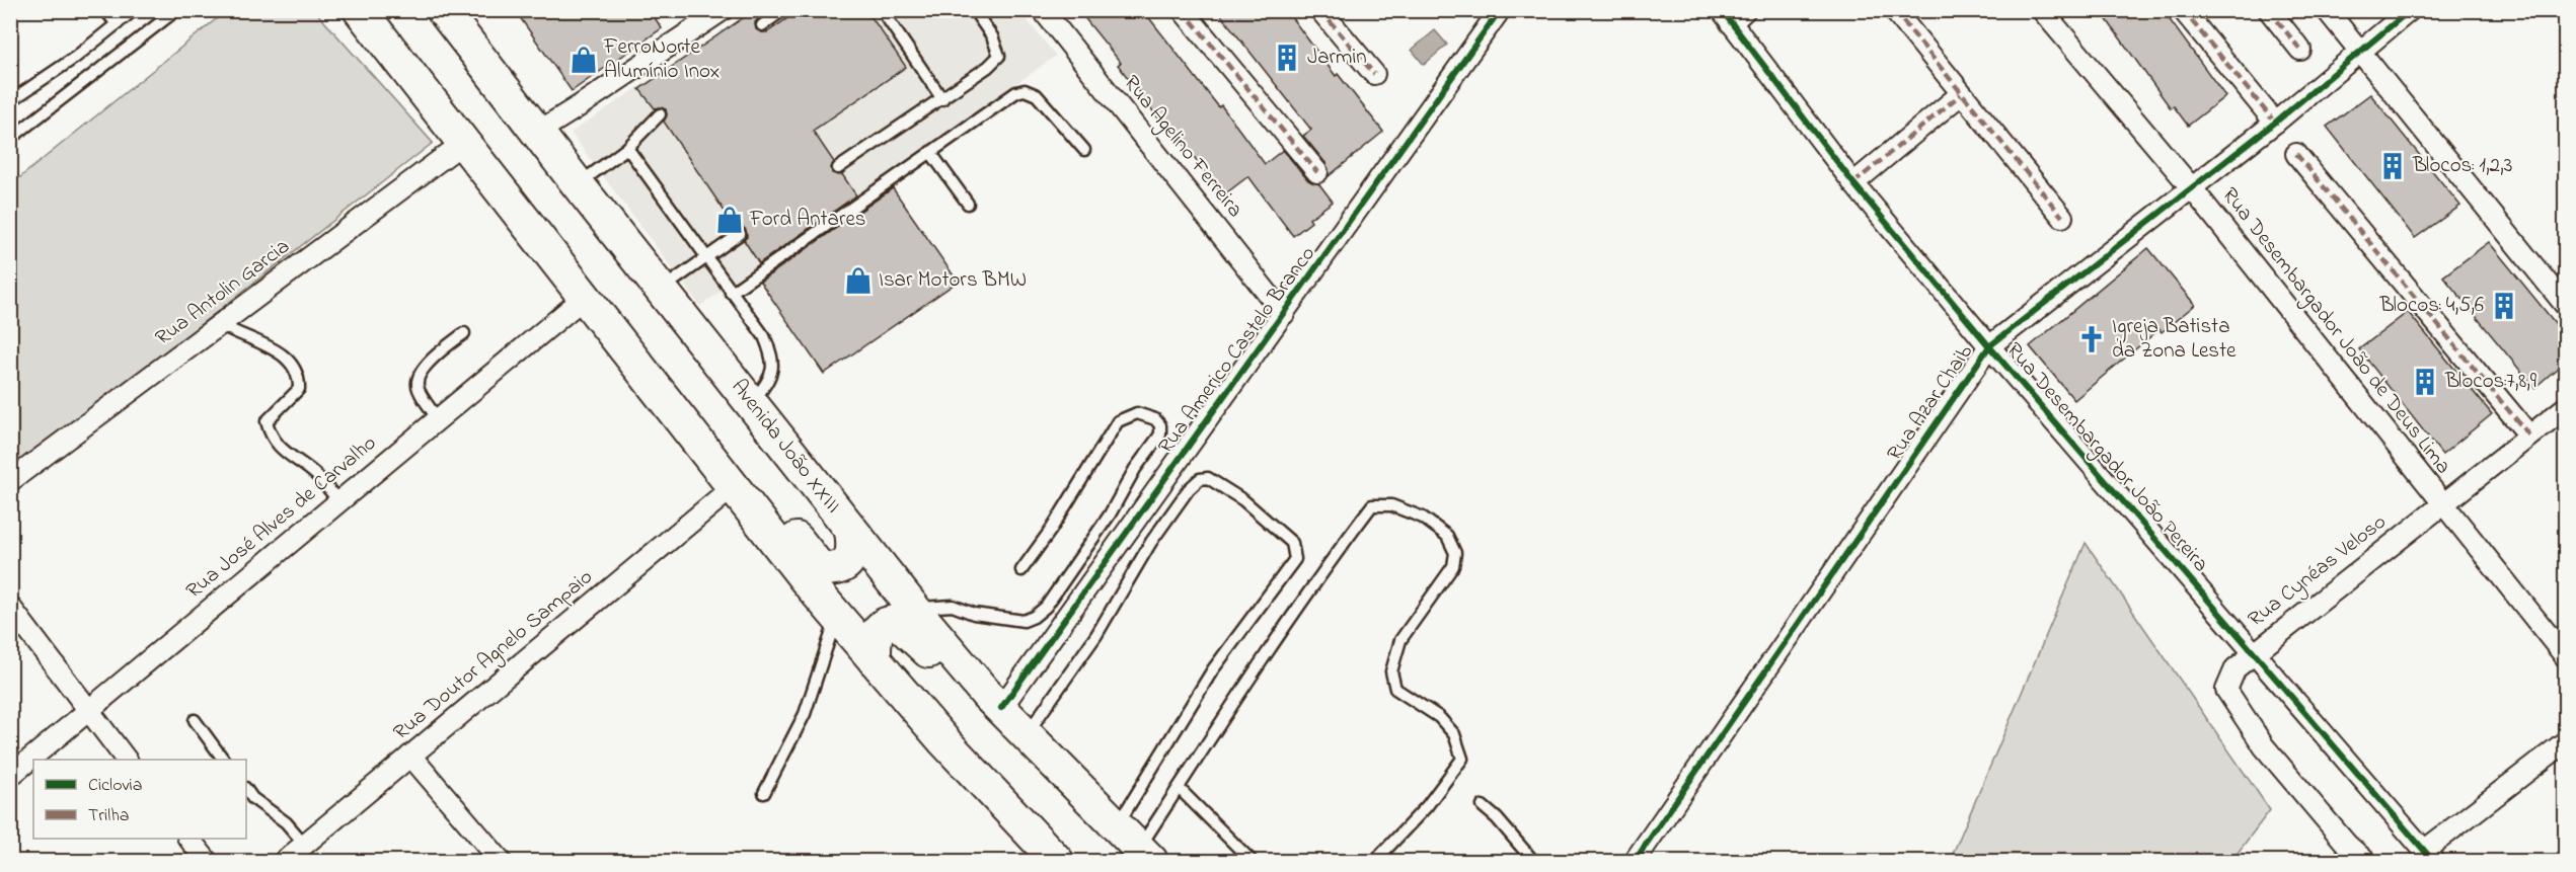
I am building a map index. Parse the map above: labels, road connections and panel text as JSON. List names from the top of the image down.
{
  "streets": {
    "main road": ["Avenida João XXIII"],
    "street": [
      "Rua Agelino Ferreira",
      "Rua Antolin Garcia",
      "Rua Desembargador João de Deus Lima",
      "Rua Americo Castelo Branco",
      "Rua Azar Chaib",
      "Rua Desembargador João Pereira",
      "Rua José Alves de Carvalho",
      "Rua Cynéas Veloso",
      "Rua Doutor Agnelo Sampaio"
    ]
  },
  "crossings": [
    ["Rua Agelino Ferreira", "Rua Americo Castelo Branco"],
    ["Rua Desembargador João de Deus Lima", "Rua Azar Chaib"],
    ["Rua Desembargador João de Deus Lima", "Rua Cynéas Veloso"],
    ["Rua Americo Castelo Branco", "Avenida João XXIII"],
    ["Rua Azar Chaib", "Rua Desembargador João Pereira"],
    ["Rua Desembargador João Pereira", "Rua Cynéas Veloso"]
  ],
  "places": {
    "building": [
      "Jarmin",
      "Blocos: 1,2,3",
      "Blocos: 4,5,6",
      "Blocos:7,8,9"
    ],
    "shop": ["FerroNorte Alumínio Inox", "Ford Antares", "Isar Motors BMW"],
    "church": ["Igreja Batista da Zona Leste"]
  },
  "legend": ["Ciclovia", "Trilha"]
}
